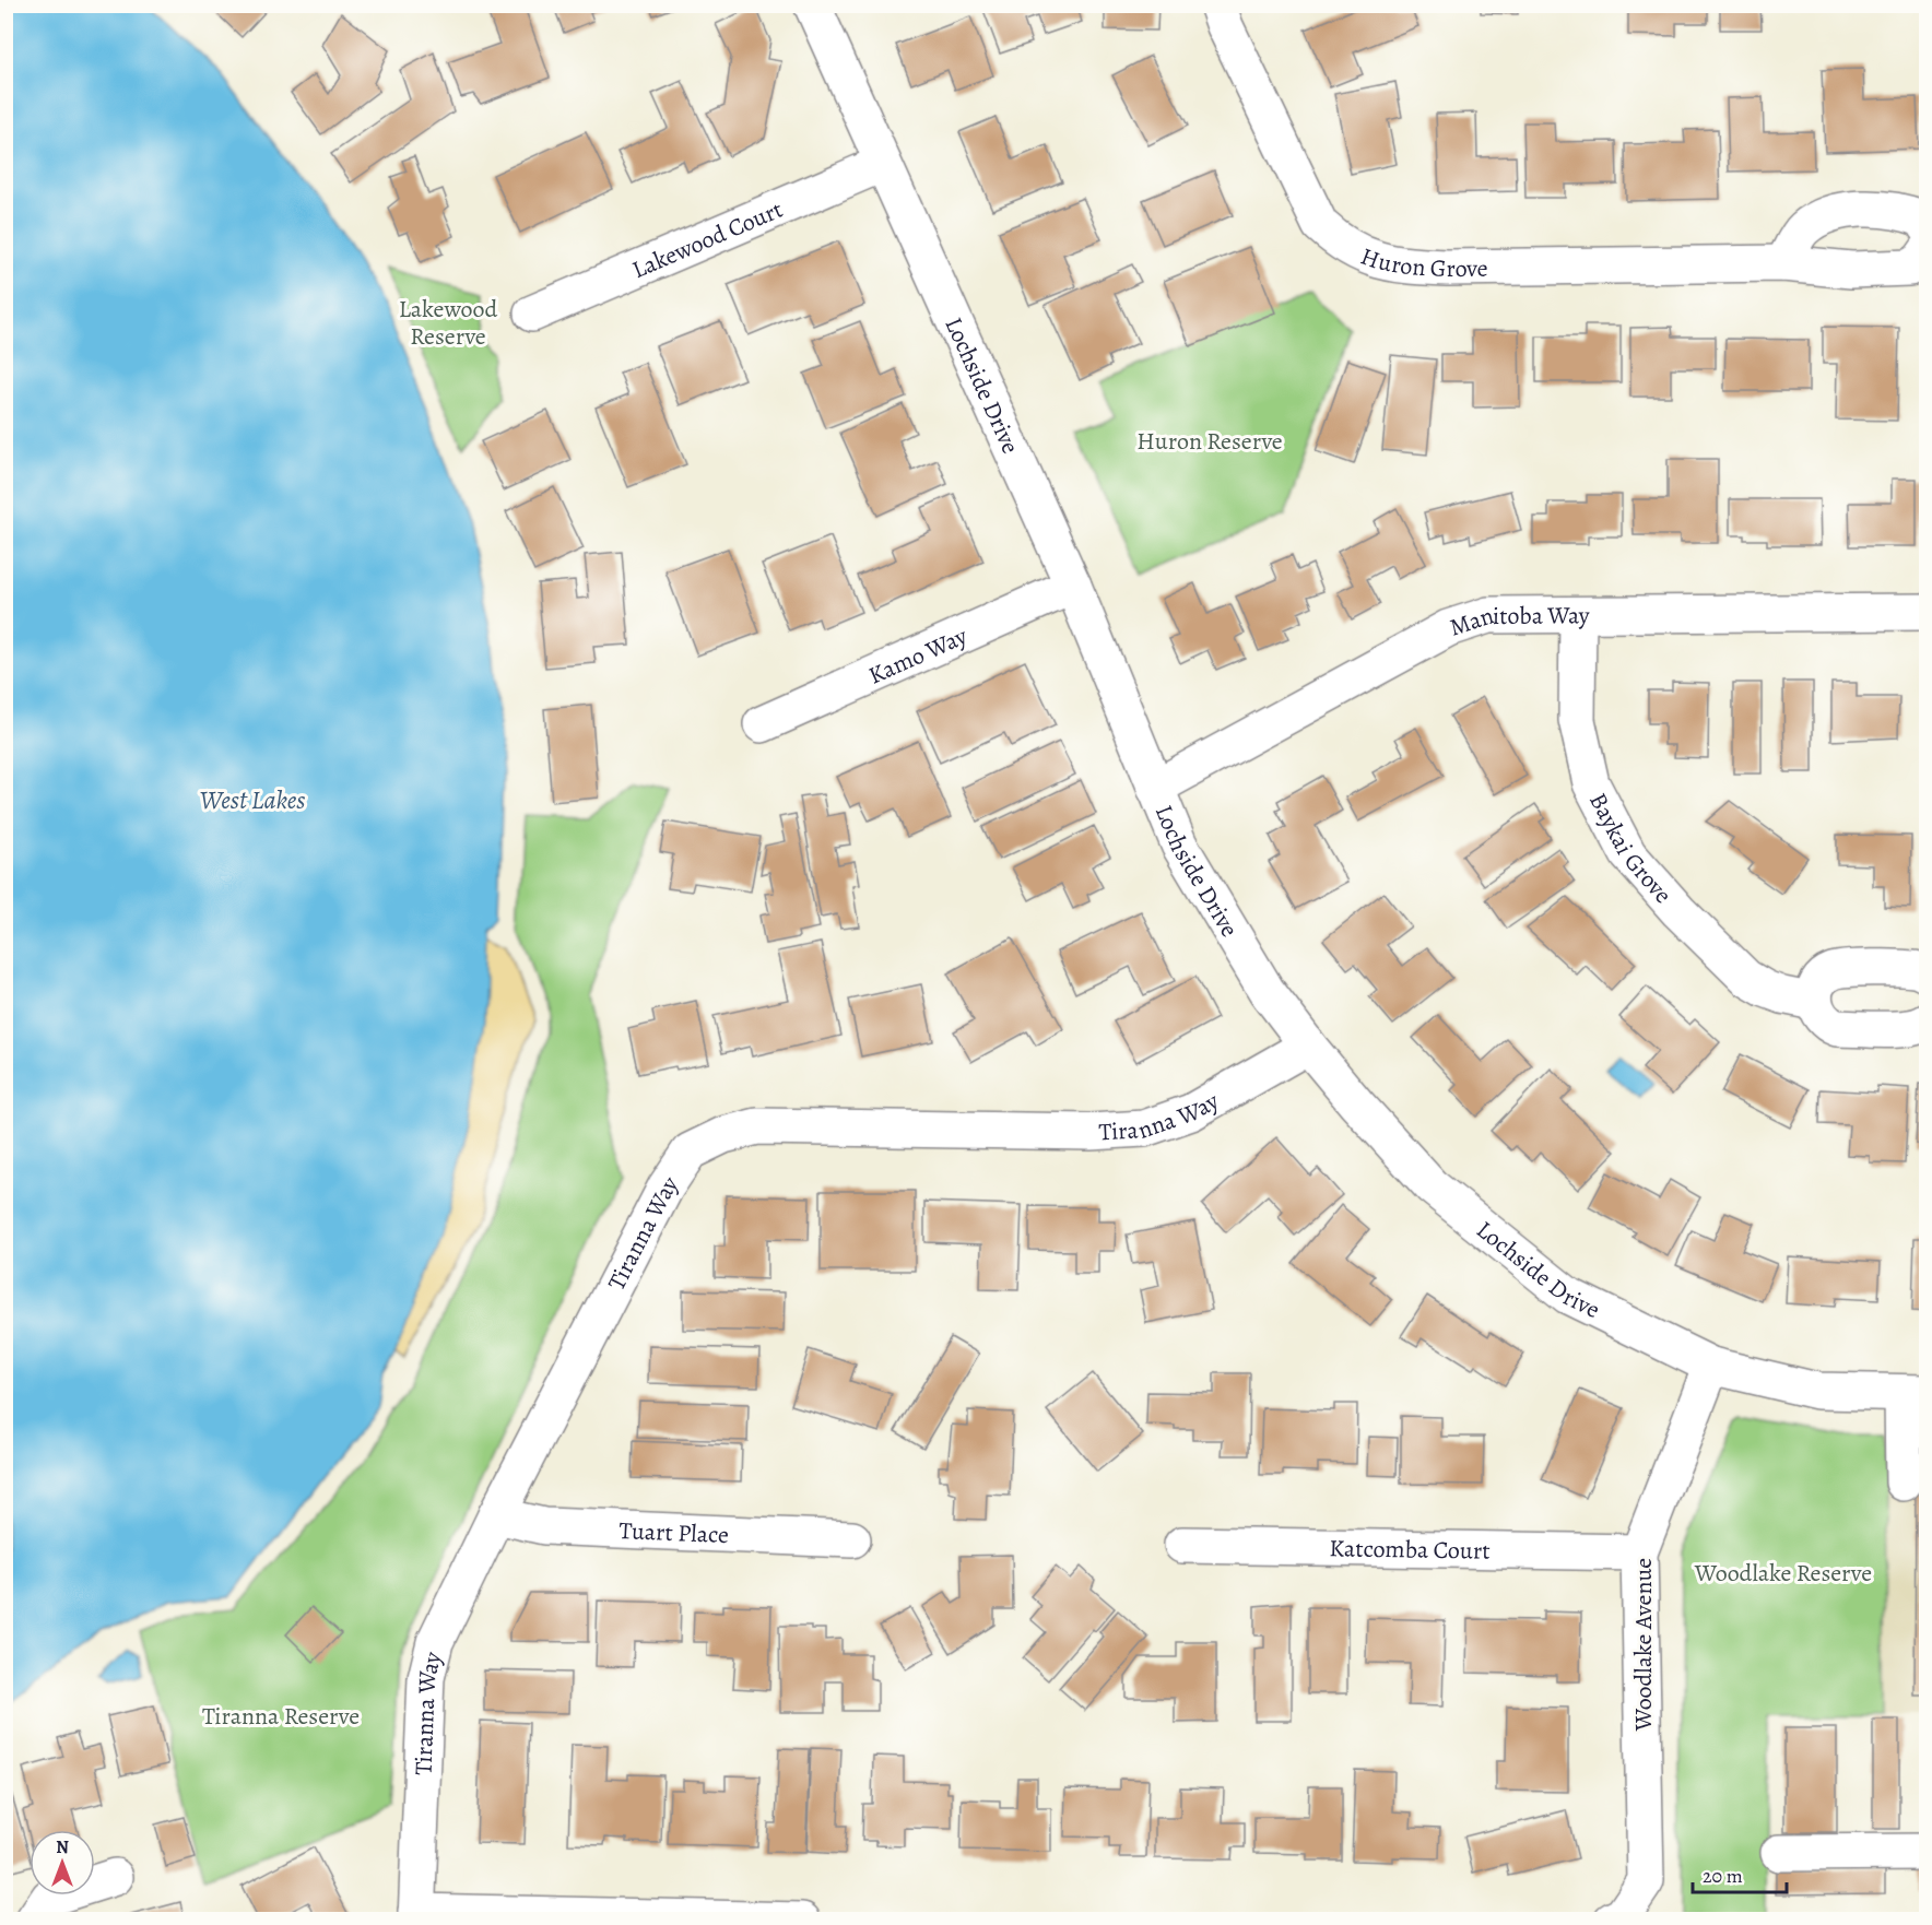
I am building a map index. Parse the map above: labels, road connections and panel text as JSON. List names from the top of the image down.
{
  "streets": {
    "street": [
      "Lakewood Court",
      "Huron Grove",
      "Lochside Drive",
      "Manitoba Way",
      "Kamo Way",
      "Baykai Grove",
      "Tiranna Way",
      "Tuart Place",
      "Katcomba Court",
      "Woodlake Avenue"
    ]
  },
  "crossings": [
    ["Lakewood Court", "Lochside Drive"],
    ["Lochside Drive", "Manitoba Way"],
    ["Lochside Drive", "Kamo Way"],
    ["Lochside Drive", "Tiranna Way"],
    ["Lochside Drive", "Woodlake Avenue"],
    ["Manitoba Way", "Baykai Grove"],
    ["Tiranna Way", "Tuart Place"],
    ["Katcomba Court", "Woodlake Avenue"]
  ],
  "water": ["West Lakes"],
  "parks": [
    "Lakewood Reserve",
    "Huron Reserve",
    "Woodlake Reserve",
    "Tiranna Reserve"
  ],
  "scale_bar": "20 m",
  "north": "top"
}
